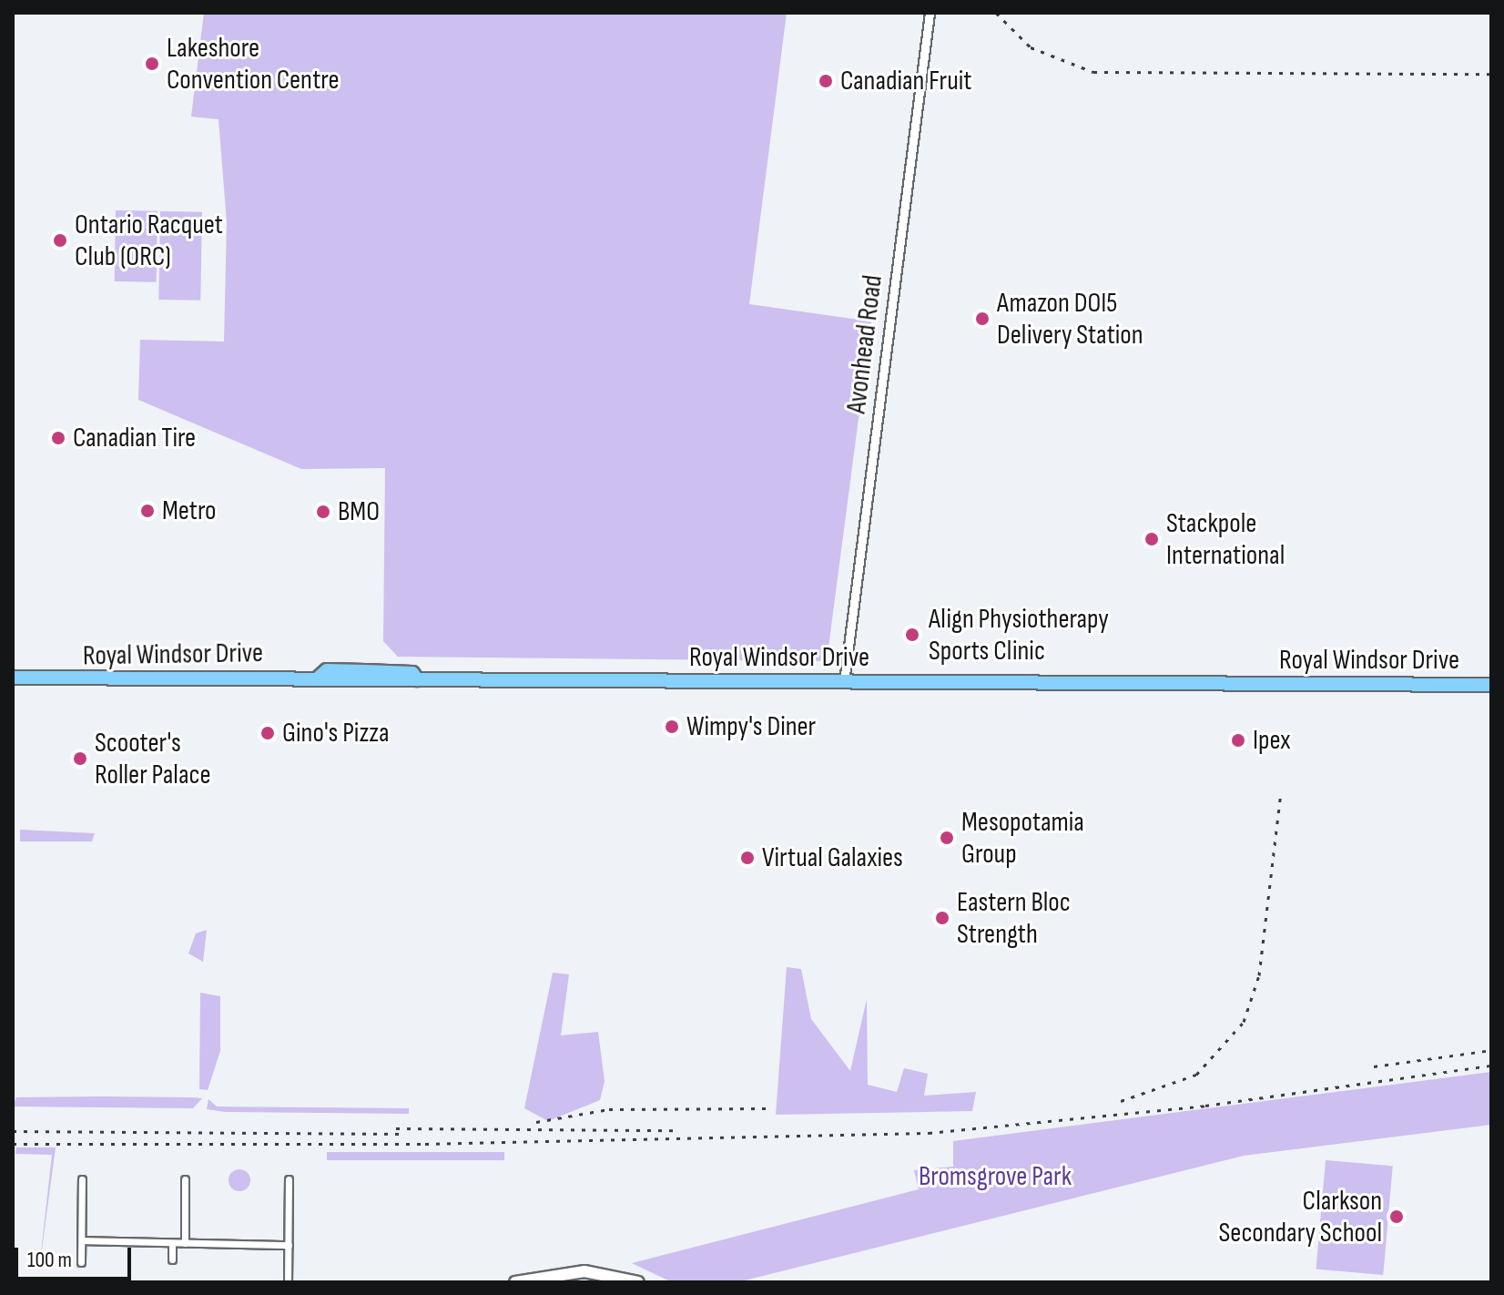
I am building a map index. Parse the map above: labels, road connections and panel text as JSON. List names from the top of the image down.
{
  "streets": {
    "main road": ["Royal Windsor Drive"],
    "street": ["Avonhead Road"]
  },
  "crossings": [
    ["Avonhead Road", "Royal Windsor Drive"]
  ],
  "parks": ["Bromsgrove Park"],
  "places": [
    "Lakeshore Convention Centre",
    "Canadian Fruit",
    "Ontario Racquet Club (ORC)",
    "Amazon DOI5 Delivery Station",
    "Canadian Tire",
    "Metro",
    "BMO",
    "Stackpole International",
    "Align Physiotherapy Sports Clinic",
    "Wimpy's Diner",
    "Gino's Pizza",
    "Ipex",
    "Scooter's Roller Palace",
    "Mesopotamia Group",
    "Virtual Galaxies",
    "Eastern Bloc Strength",
    "Clarkson Secondary School"
  ],
  "scale_bar": "100 m"
}
